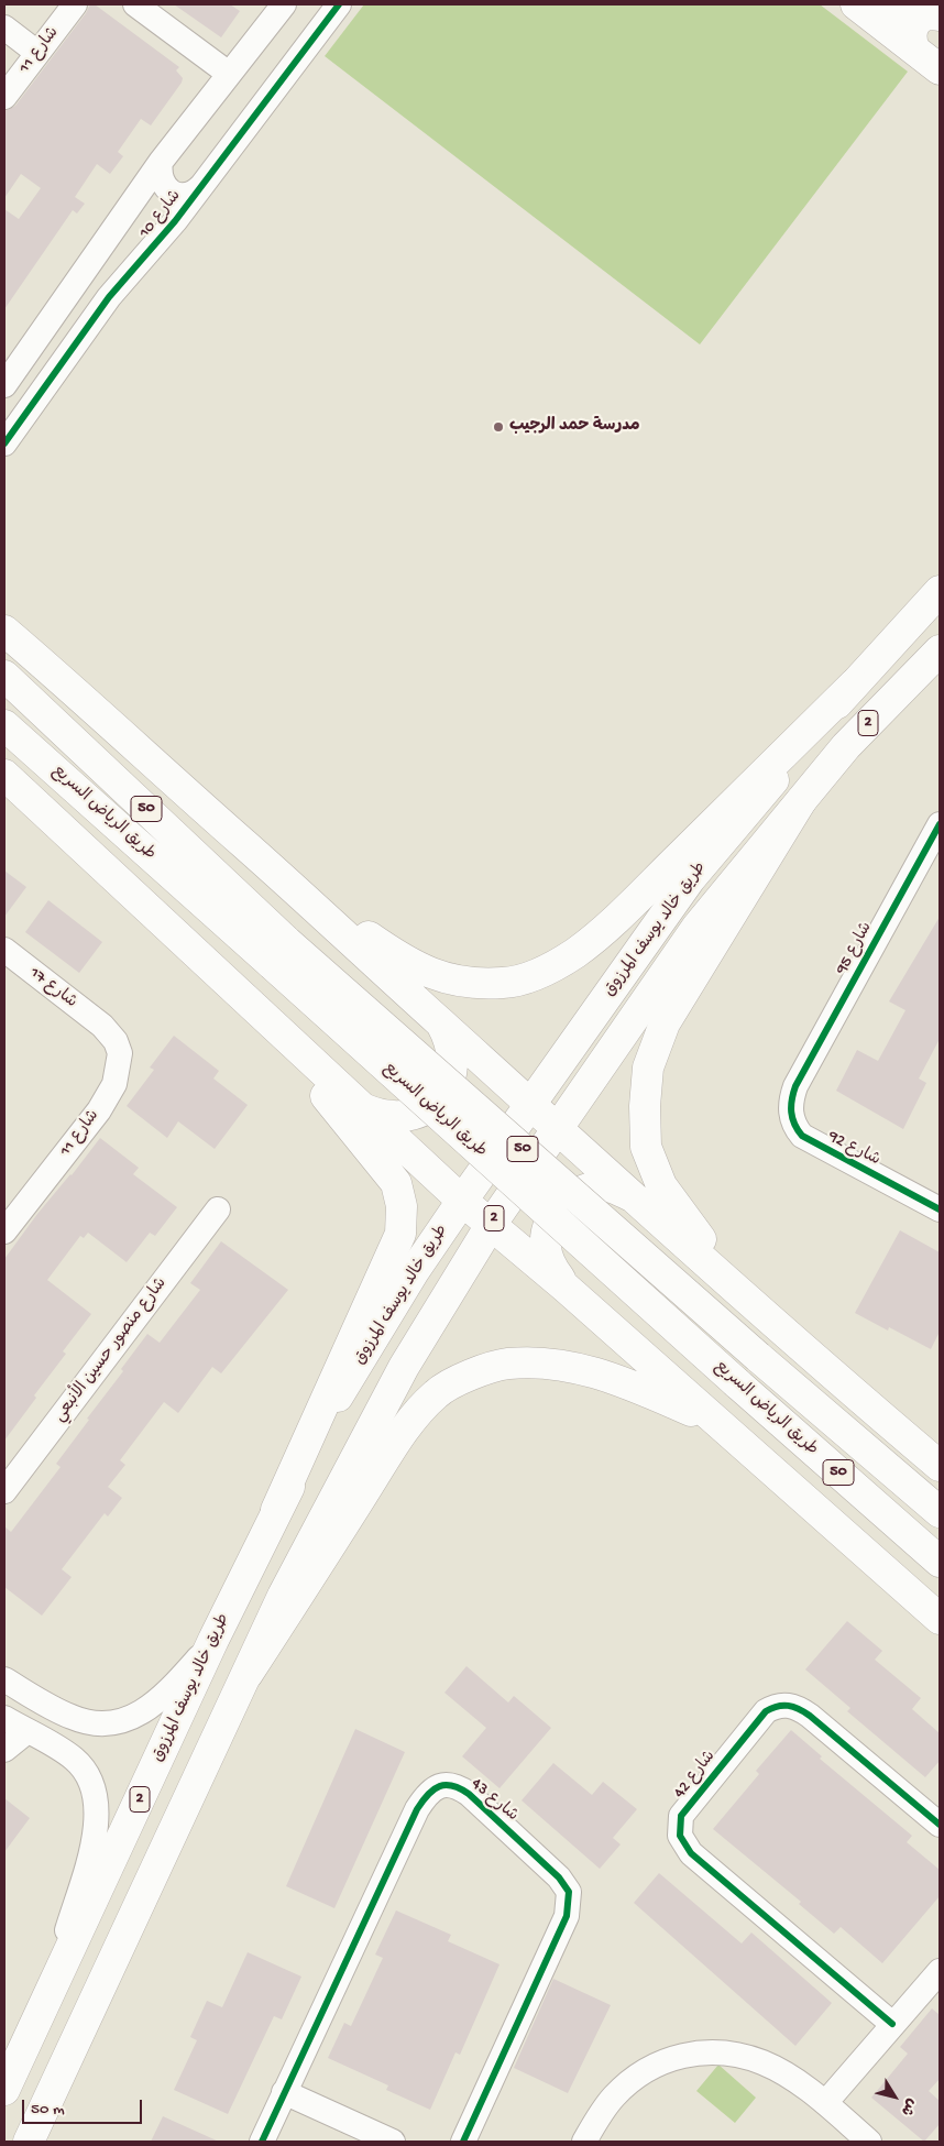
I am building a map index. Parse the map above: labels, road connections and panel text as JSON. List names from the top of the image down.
{
  "streets": {
    "main road": [
      "2",
      "50",
      "طريق الرياض السريع",
      "طريق خالد يوسف المرزوق"
    ],
    "street": [
      "شارع 11",
      "شارع 10",
      "شارع 95",
      "شارع 17",
      "شارع 92",
      "شارع منصور حسين الأنبعي",
      "شارع 42",
      "شارع 43"
    ]
  },
  "crossings": [
    ["شارع 11", "شارع 17"],
    ["شارع 95", "شارع 92"]
  ],
  "places": ["مدرسة حمد الرجيب"],
  "scale_bar": "50 m",
  "north": "bottom right"
}
